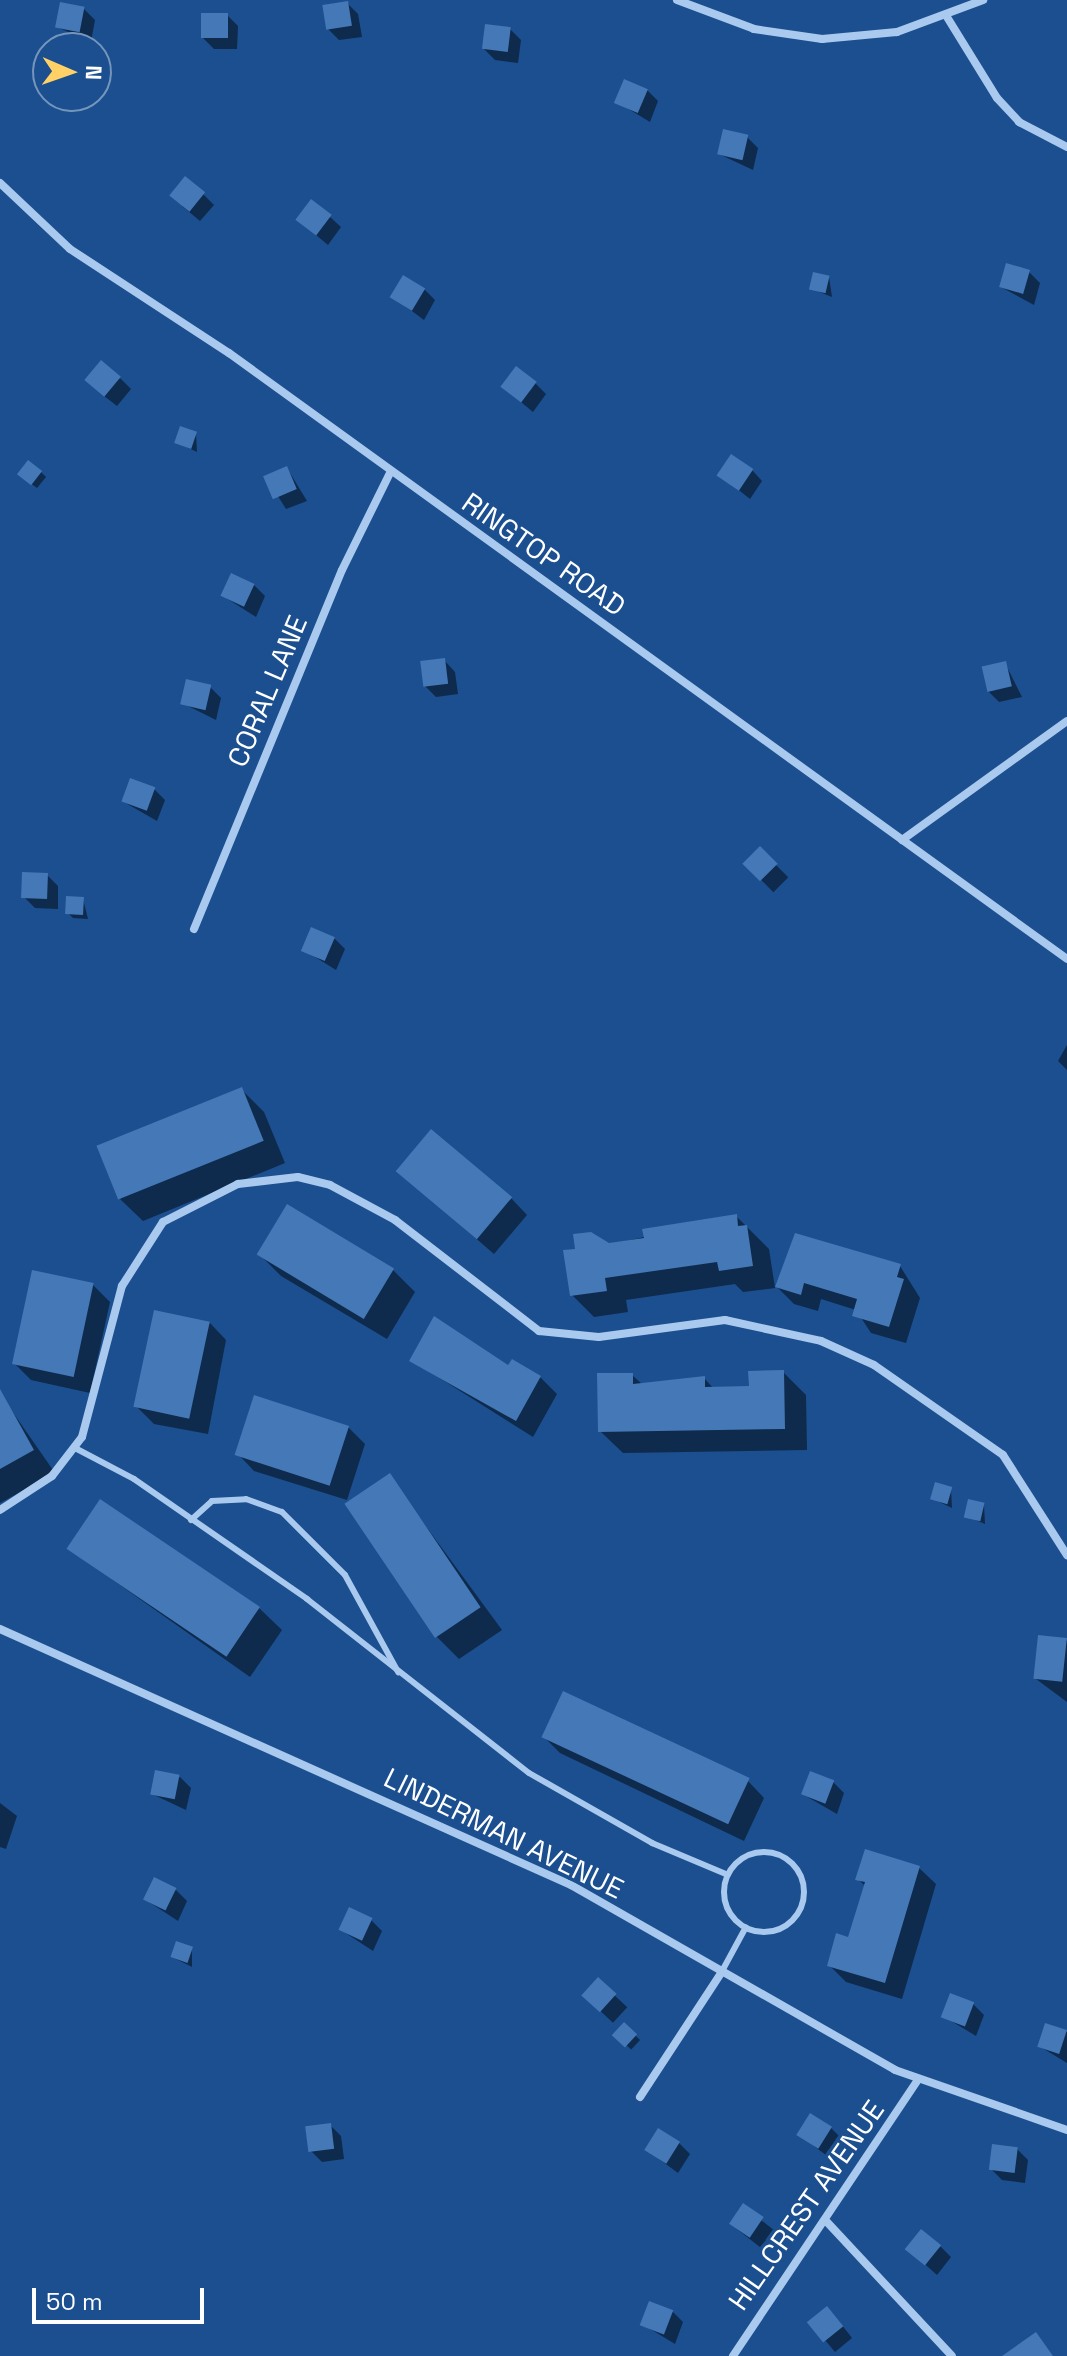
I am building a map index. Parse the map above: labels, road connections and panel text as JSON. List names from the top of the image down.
{
  "streets": {
    "street": [
      "RINGTOP ROAD",
      "CORAL LANE",
      "LINDERMAN AVENUE",
      "HILLCREST AVENUE"
    ]
  },
  "crossings": [
    ["RINGTOP ROAD", "CORAL LANE"],
    ["LINDERMAN AVENUE", "HILLCREST AVENUE"]
  ],
  "scale_bar": "50 m",
  "north": "right"
}
